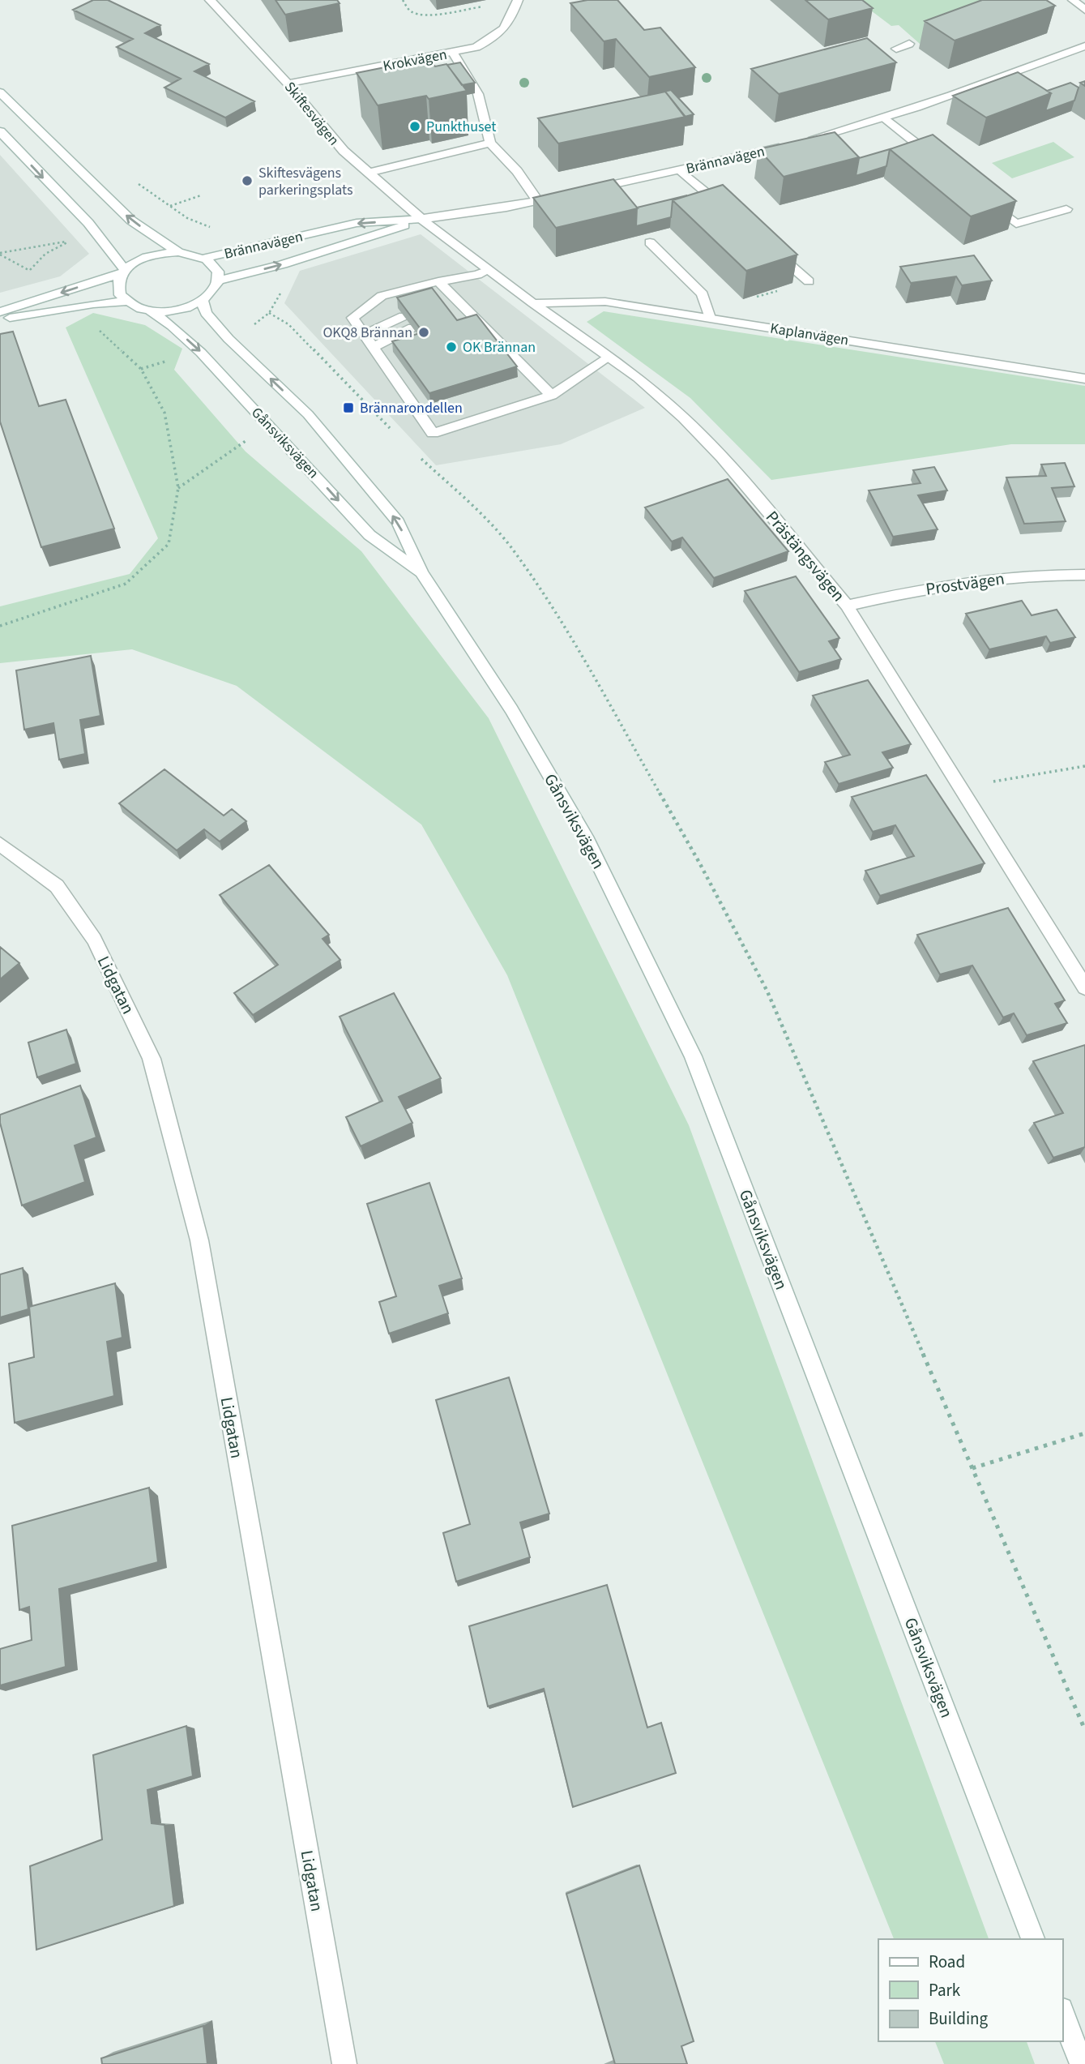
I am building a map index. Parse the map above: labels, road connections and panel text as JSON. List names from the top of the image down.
{
  "streets": {
    "street": [
      "Krokvägen",
      "Skiftesvägen",
      "Brännavägen",
      "Kaplanvägen",
      "Gånsviksvägen",
      "Prästängsvägen",
      "Prostvägen",
      "Lidgatan"
    ]
  },
  "crossings": [
    ["Krokvägen", "Skiftesvägen"],
    ["Skiftesvägen", "Brännavägen"],
    ["Skiftesvägen", "Prästängsvägen"],
    ["Brännavägen", "Gånsviksvägen"],
    ["Brännavägen", "Prästängsvägen"],
    ["Kaplanvägen", "Prästängsvägen"],
    ["Prästängsvägen", "Prostvägen"]
  ],
  "places": {
    "other": [
      "Punkthuset",
      "Skiftesvägens parkeringsplats",
      "OKQ8 Brännan",
      "OK Brännan"
    ],
    "transit": ["Brännarondellen"]
  },
  "legend": ["Road", "Park", "Building"]
}
